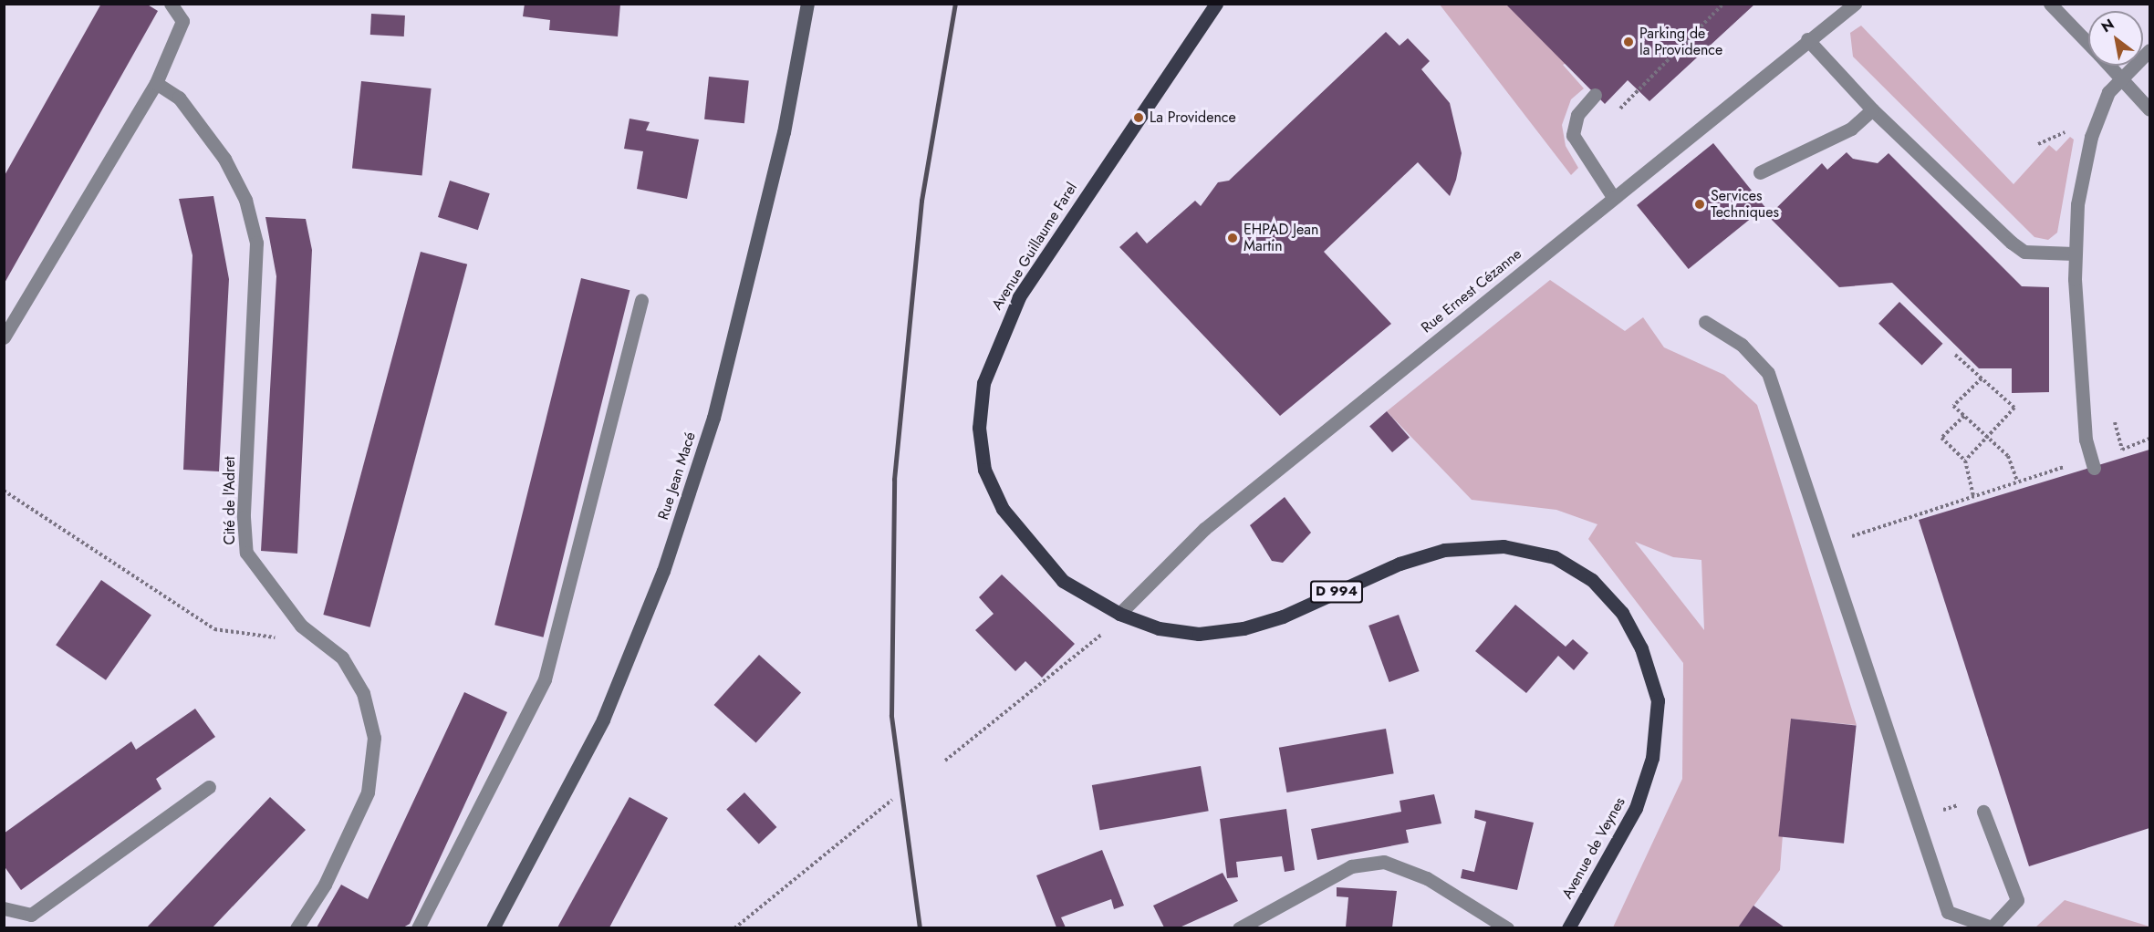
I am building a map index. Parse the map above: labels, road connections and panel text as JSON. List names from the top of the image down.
{
  "streets": {
    "main road": [
      "Avenue Guillaume Farel",
      "Rue Jean Macé",
      "D 994",
      "Avenue de Veynes"
    ],
    "street": ["Rue Ernest Cézanne", "Cité de l'Adret"]
  },
  "crossings": [
    ["Avenue Guillaume Farel", "Rue Ernest Cézanne"],
    ["Avenue Guillaume Farel", "Avenue de Veynes"],
    ["Rue Ernest Cézanne", "Avenue de Veynes"]
  ],
  "places": [
    "Parking de la Providence",
    "La Providence",
    "Services Techniques",
    "EHPAD Jean Martin"
  ],
  "north": "top left"
}
